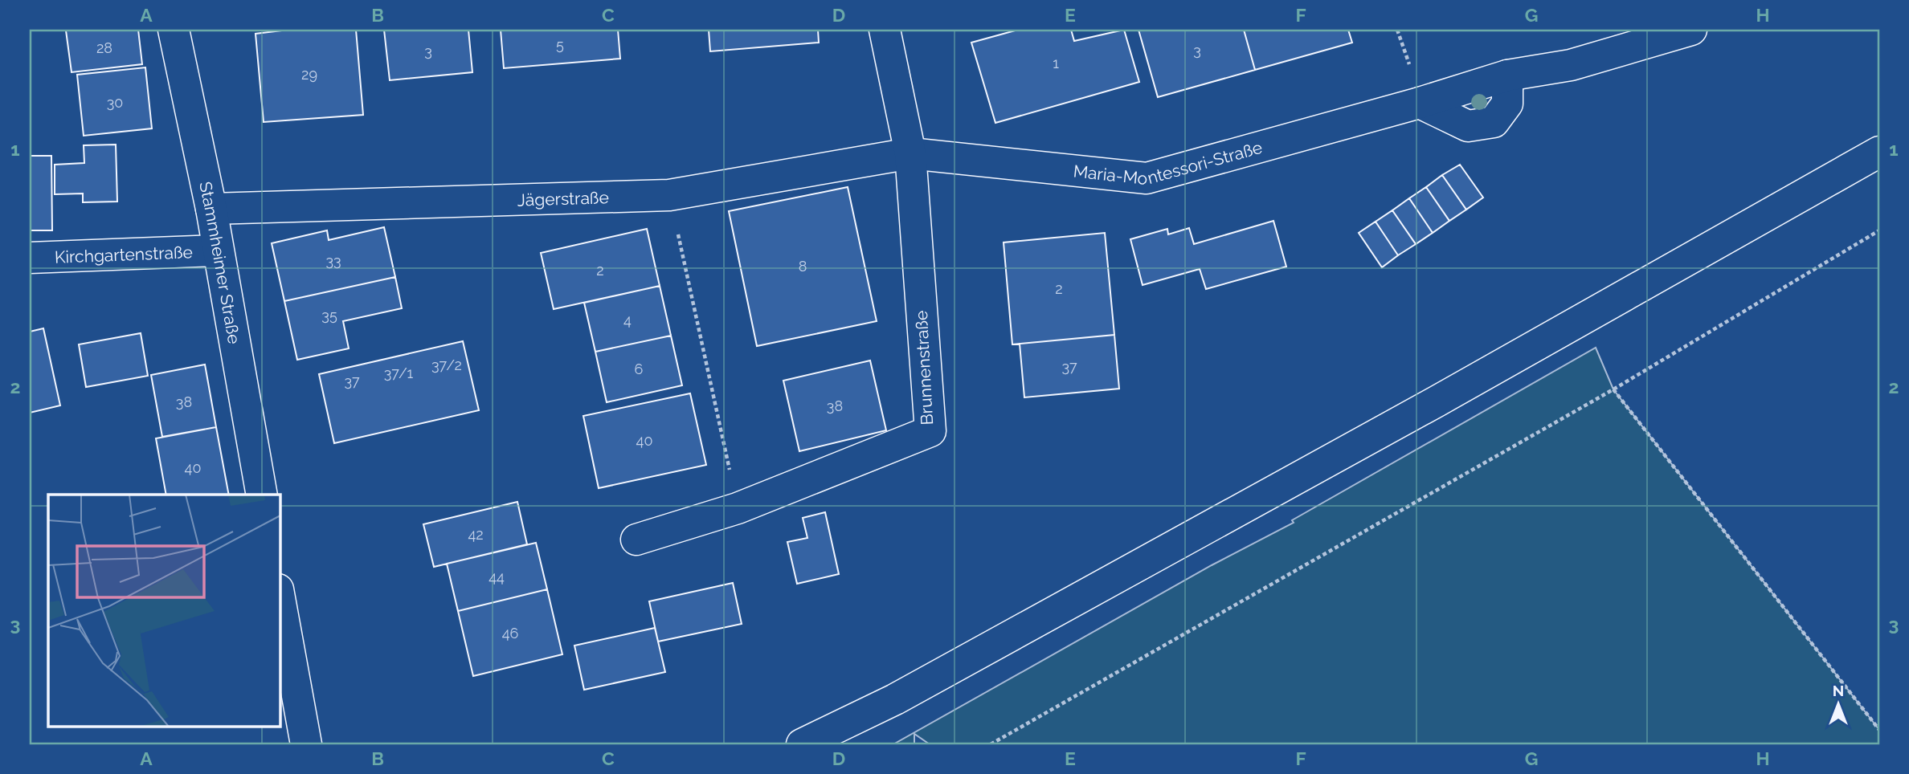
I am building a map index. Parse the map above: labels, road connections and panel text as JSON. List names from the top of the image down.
{
  "streets": {
    "street": [
      "Maria-Montessori-Straße",
      "Jägerstraße",
      "Kirchgartenstraße",
      "Stammheimer Straße",
      "Brunnenstraße"
    ]
  },
  "crossings": [
    ["Maria-Montessori-Straße", "Jägerstraße"],
    ["Maria-Montessori-Straße", "Brunnenstraße"],
    ["Jägerstraße", "Stammheimer Straße"],
    ["Jägerstraße", "Brunnenstraße"],
    ["Kirchgartenstraße", "Stammheimer Straße"]
  ],
  "house_numbers": [
    "5",
    "28",
    "3",
    "3",
    "1",
    "29",
    "30",
    "33",
    "8",
    "2",
    "2",
    "35",
    "4",
    "37/2",
    "37",
    "6",
    "37/1",
    "37",
    "38",
    "38",
    "40",
    "40",
    "42",
    "44",
    "46"
  ],
  "north": "top",
  "grid": {
    "columns": [
      "A",
      "B",
      "C",
      "D",
      "E",
      "F",
      "G",
      "H"
    ],
    "rows": ["1", "2", "3"]
  }
}
